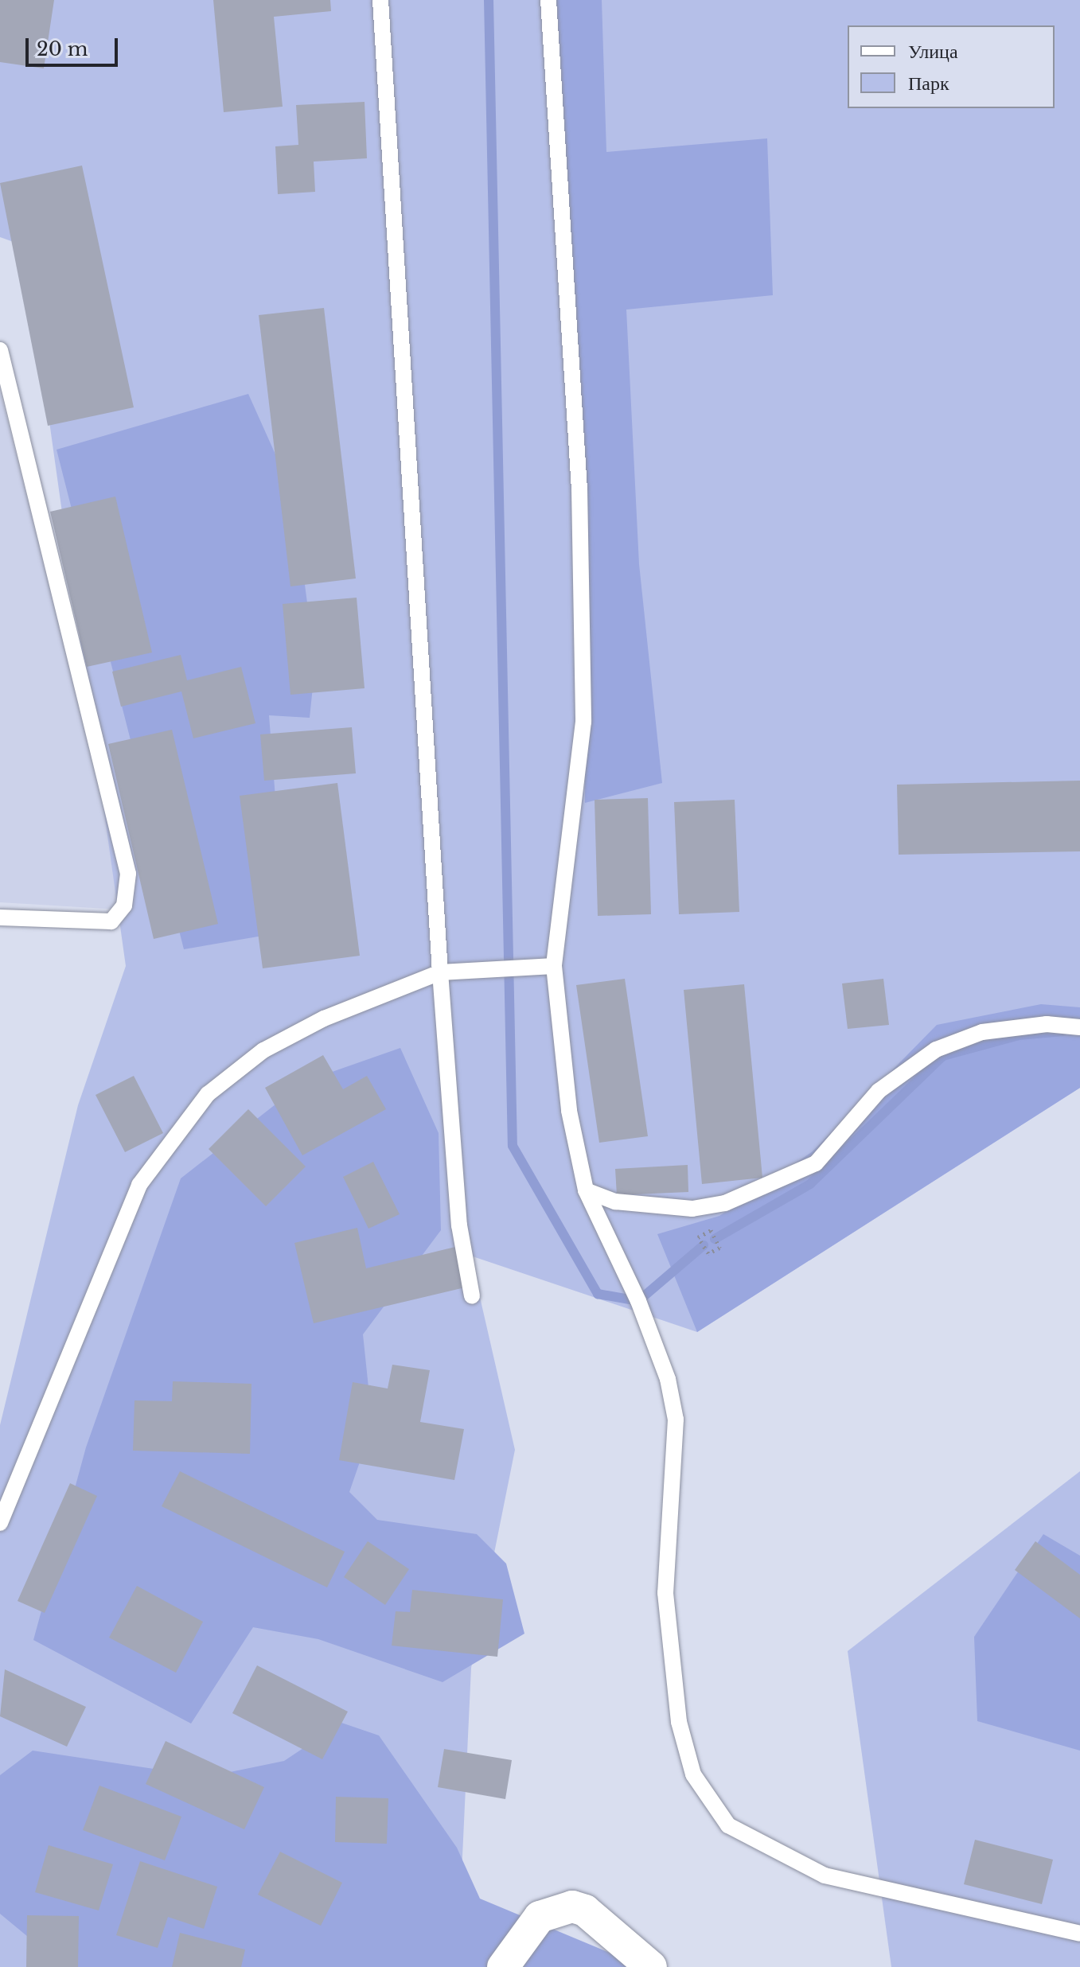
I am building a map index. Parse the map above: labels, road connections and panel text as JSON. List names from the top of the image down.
{
  "legend": ["Улица", "Парк"],
  "scale_bar": "20 m"
}
